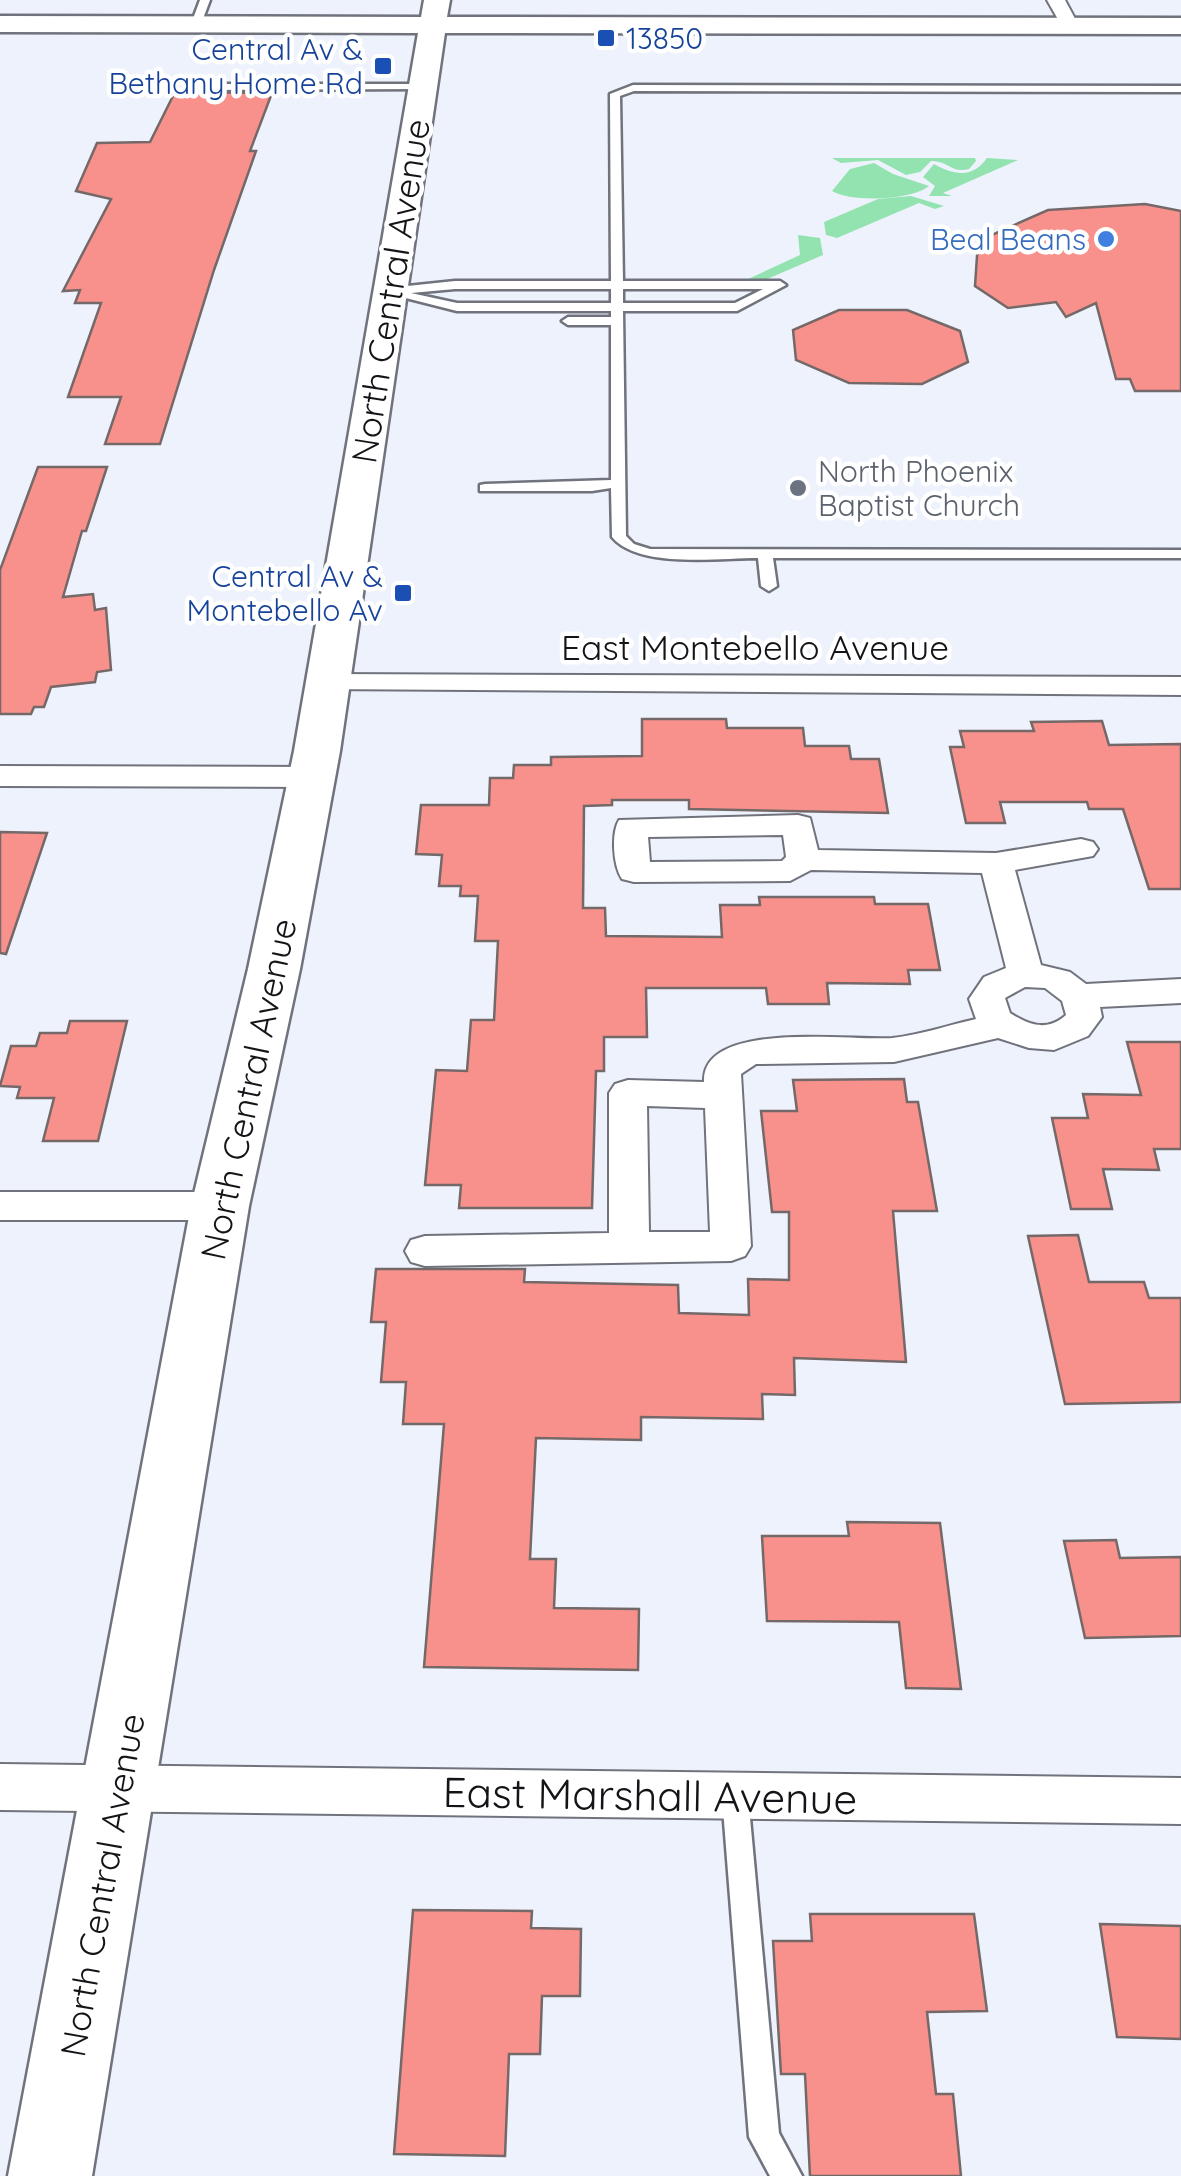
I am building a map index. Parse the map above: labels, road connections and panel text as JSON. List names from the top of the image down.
{
  "streets": {
    "main road": ["North Central Avenue"],
    "street": ["East Montebello Avenue", "East Marshall Avenue"]
  },
  "crossings": [
    ["North Central Avenue", "East Montebello Avenue"],
    ["North Central Avenue", "East Marshall Avenue"]
  ],
  "places": {
    "transit": ["13850", "Central Av & Bethany Home Rd", "Central Av & Montebello Av"],
    "other": ["Beal Beans", "North Phoenix Baptist Church"]
  }
}
